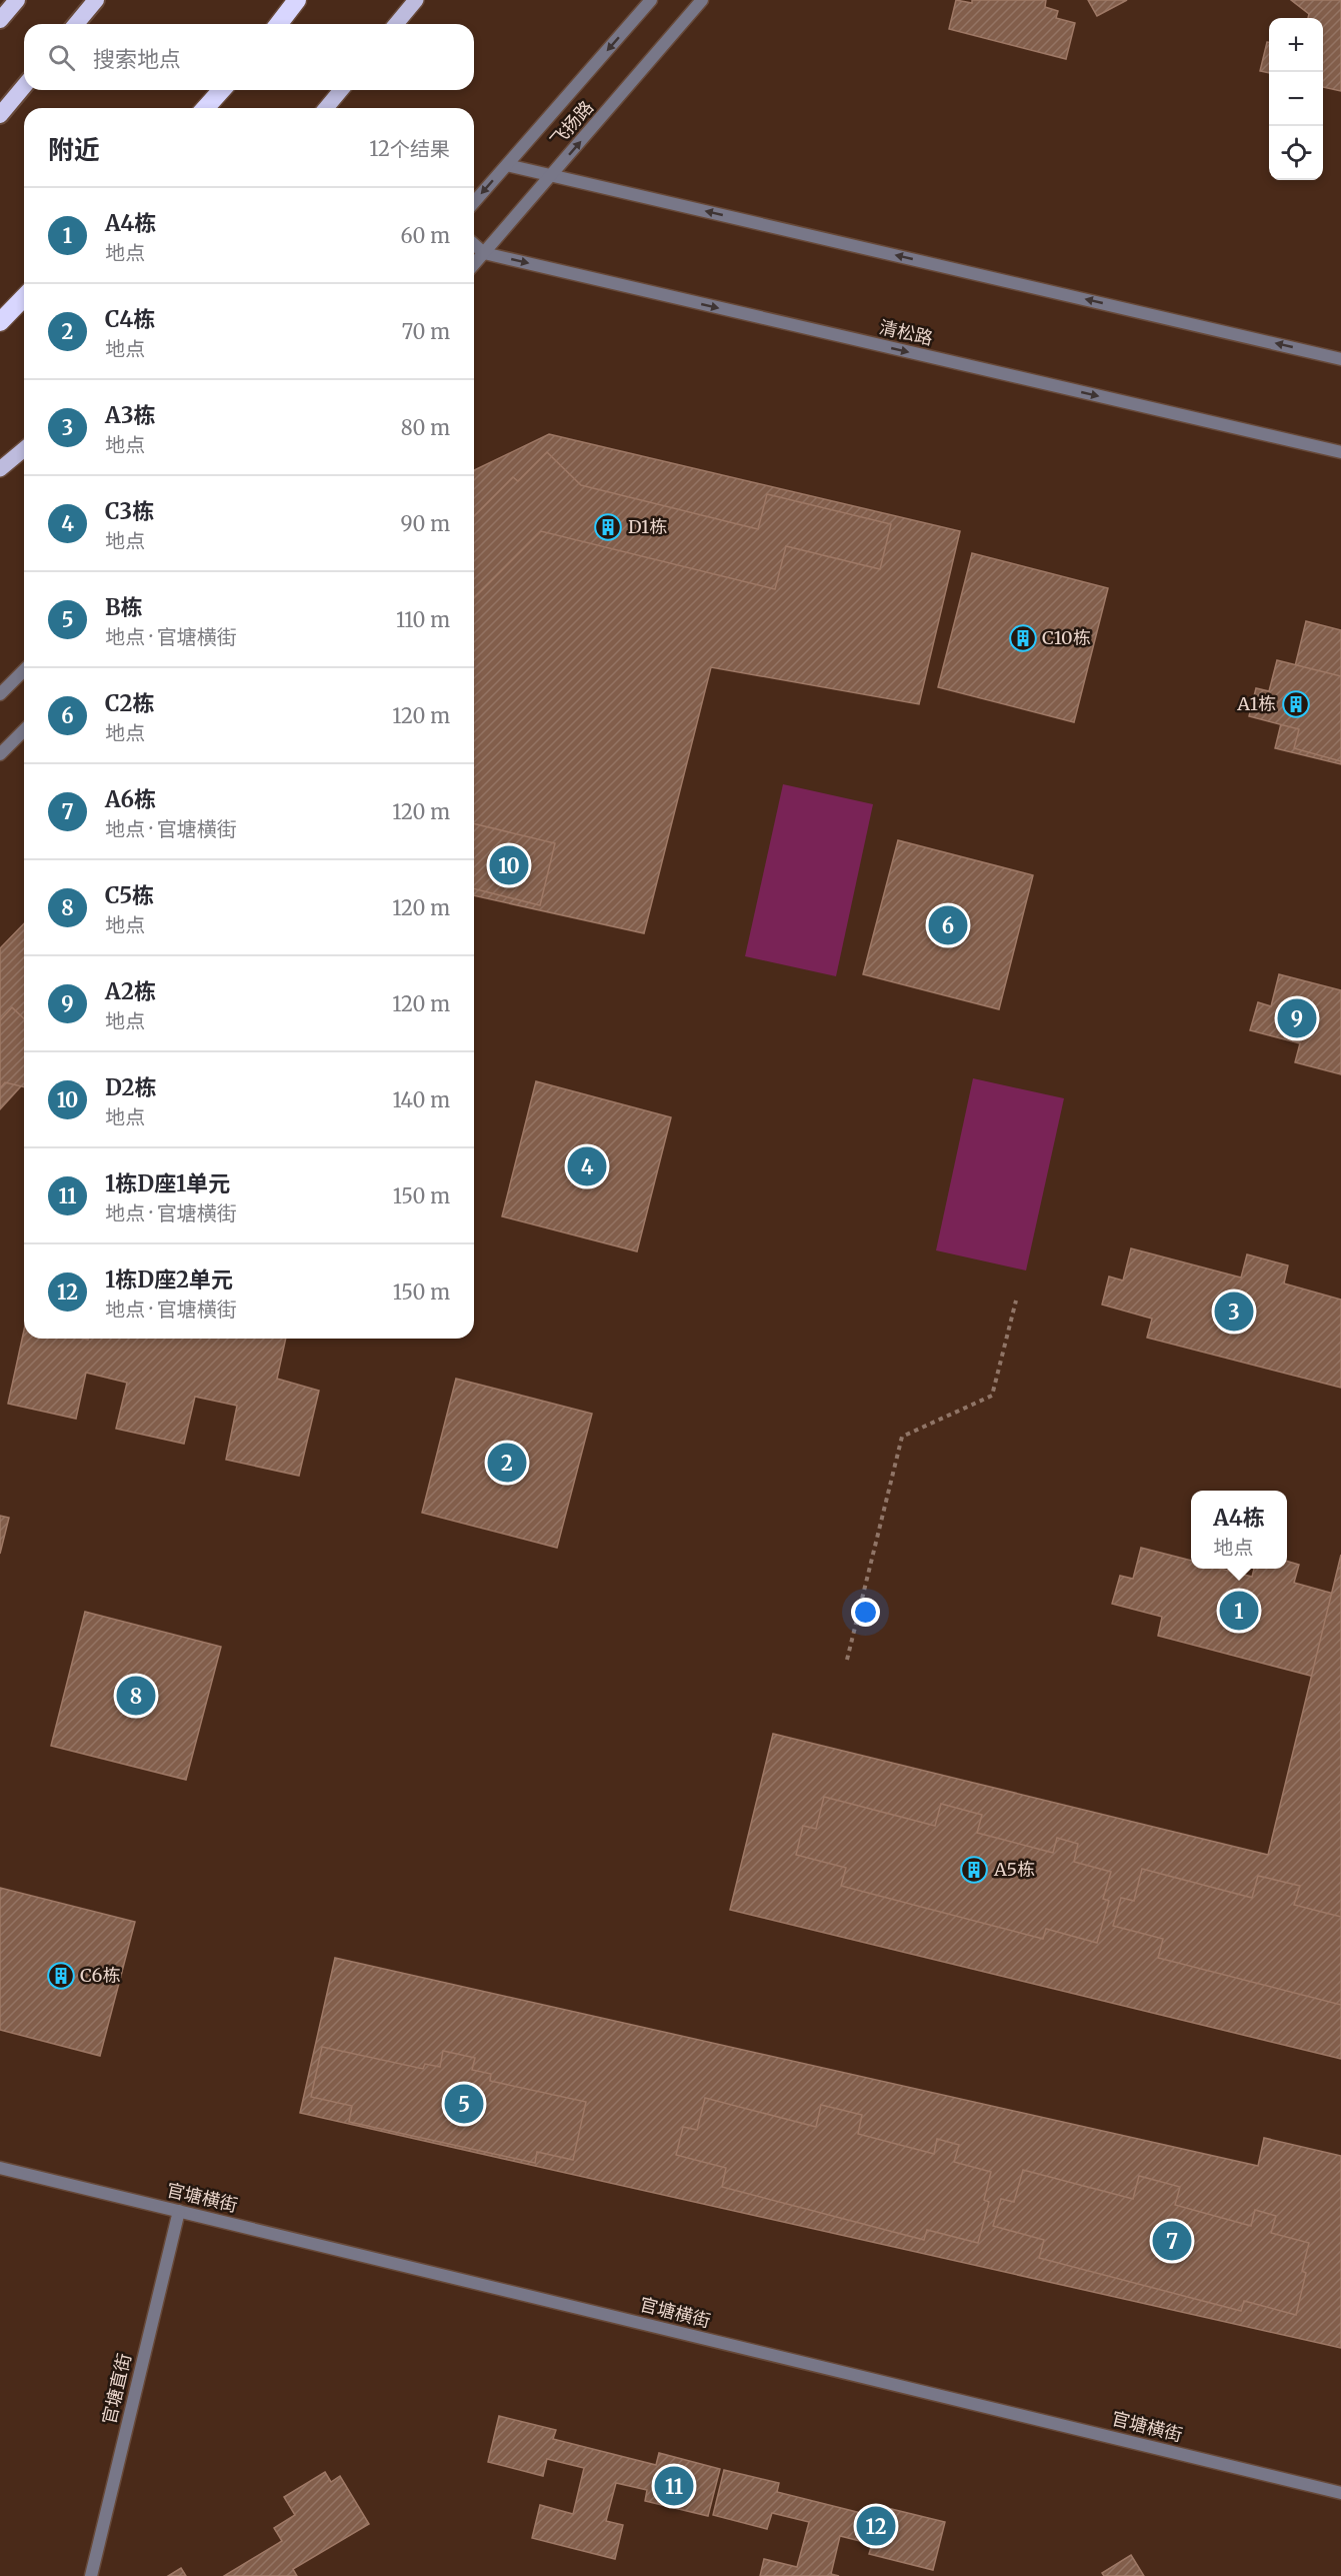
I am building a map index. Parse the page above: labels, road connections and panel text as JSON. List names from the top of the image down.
{
  "streets": {
    "street": [
      "飞扬路",
      "清松路",
      "官塘横街",
      "官塘直街"
    ]
  },
  "crossings": [
    ["飞扬路", "清松路"],
    ["官塘横街", "官塘直街"]
  ],
  "places": {
    "building": [
      "D1栋",
      "C10栋",
      "A1栋",
      "A5栋",
      "C6栋"
    ]
  },
  "page": {
    "map_buttons": ["+", "−"],
    "search": "搜索地点",
    "heading": ["附近", "12个结果"],
    "list": [
      {
        "mark": "1",
        "name": "A4栋",
        "note": "地点",
        "value": "60 m"
      },
      {
        "mark": "2",
        "name": "C4栋",
        "note": "地点",
        "value": "70 m"
      },
      {
        "mark": "3",
        "name": "A3栋",
        "note": "地点",
        "value": "80 m"
      },
      {
        "mark": "4",
        "name": "C3栋",
        "note": "地点",
        "value": "90 m"
      },
      {
        "mark": "5",
        "name": "B栋",
        "note": "地点 · 官塘横街",
        "value": "110 m"
      },
      {
        "mark": "6",
        "name": "C2栋",
        "note": "地点",
        "value": "120 m"
      },
      {
        "mark": "7",
        "name": "A6栋",
        "note": "地点 · 官塘横街",
        "value": "120 m"
      },
      {
        "mark": "8",
        "name": "C5栋",
        "note": "地点",
        "value": "120 m"
      },
      {
        "mark": "9",
        "name": "A2栋",
        "note": "地点",
        "value": "120 m"
      },
      {
        "mark": "10",
        "name": "D2栋",
        "note": "地点",
        "value": "140 m"
      },
      {
        "mark": "11",
        "name": "1栋D座1单元",
        "note": "地点 · 官塘横街",
        "value": "150 m"
      },
      {
        "mark": "12",
        "name": "1栋D座2单元",
        "note": "地点 · 官塘横街",
        "value": "150 m"
      }
    ],
    "pins": [
      "10",
      "6",
      "9",
      "4",
      "3",
      "2",
      "1",
      "8",
      "5",
      "7",
      "11",
      "12"
    ],
    "popup": ["A4栋", "地点"]
  }
}
